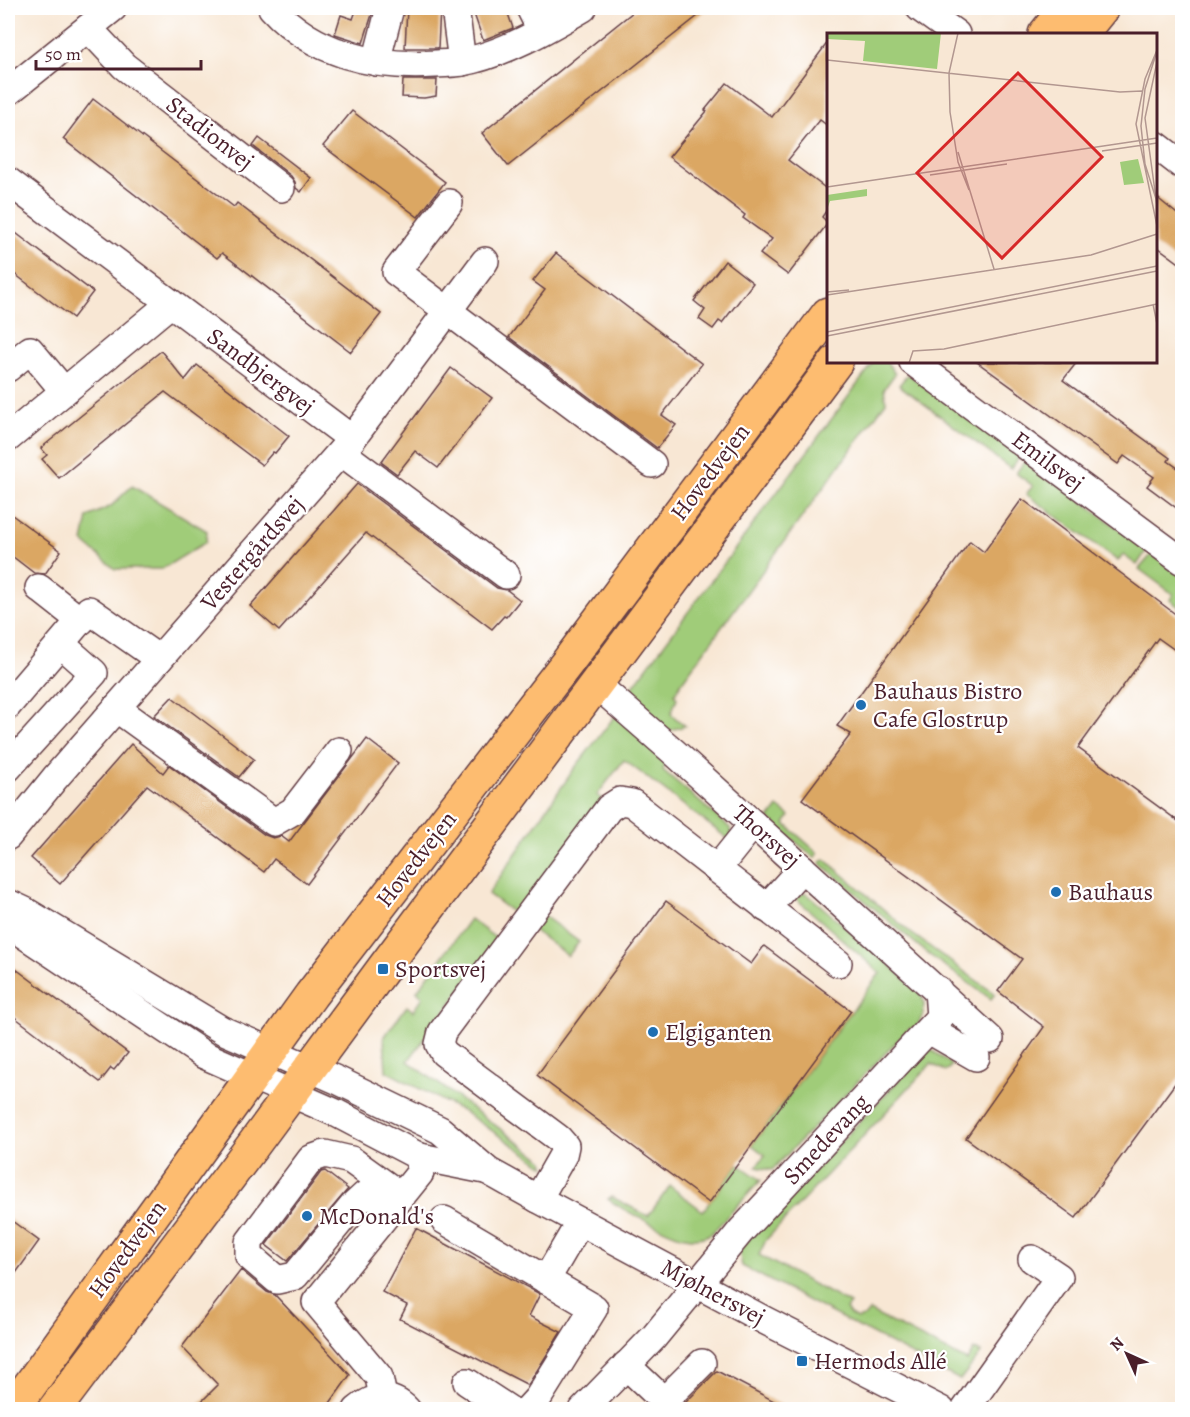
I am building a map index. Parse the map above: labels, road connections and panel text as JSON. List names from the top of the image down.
{
  "streets": {
    "main road": ["Hovedvejen"],
    "street": [
      "Stadionvej",
      "Sandbjergvej",
      "Emilsvej",
      "Vestergårdsvej",
      "Thorsvej",
      "Smedevang",
      "Mjølnersvej"
    ]
  },
  "crossings": [
    ["Sandbjergvej", "Vestergårdsvej"],
    ["Hovedvejen", "Thorsvej"],
    ["Hovedvejen", "Mjølnersvej"],
    ["Thorsvej", "Smedevang"],
    ["Smedevang", "Mjølnersvej"]
  ],
  "places": {
    "other": [
      "Bauhaus Bistro Cafe Glostrup",
      "Bauhaus",
      "Elgiganten",
      "McDonald's"
    ],
    "transit": ["Sportsvej", "Hermods Allé"]
  },
  "scale_bar": "50 m",
  "north": "top left"
}
